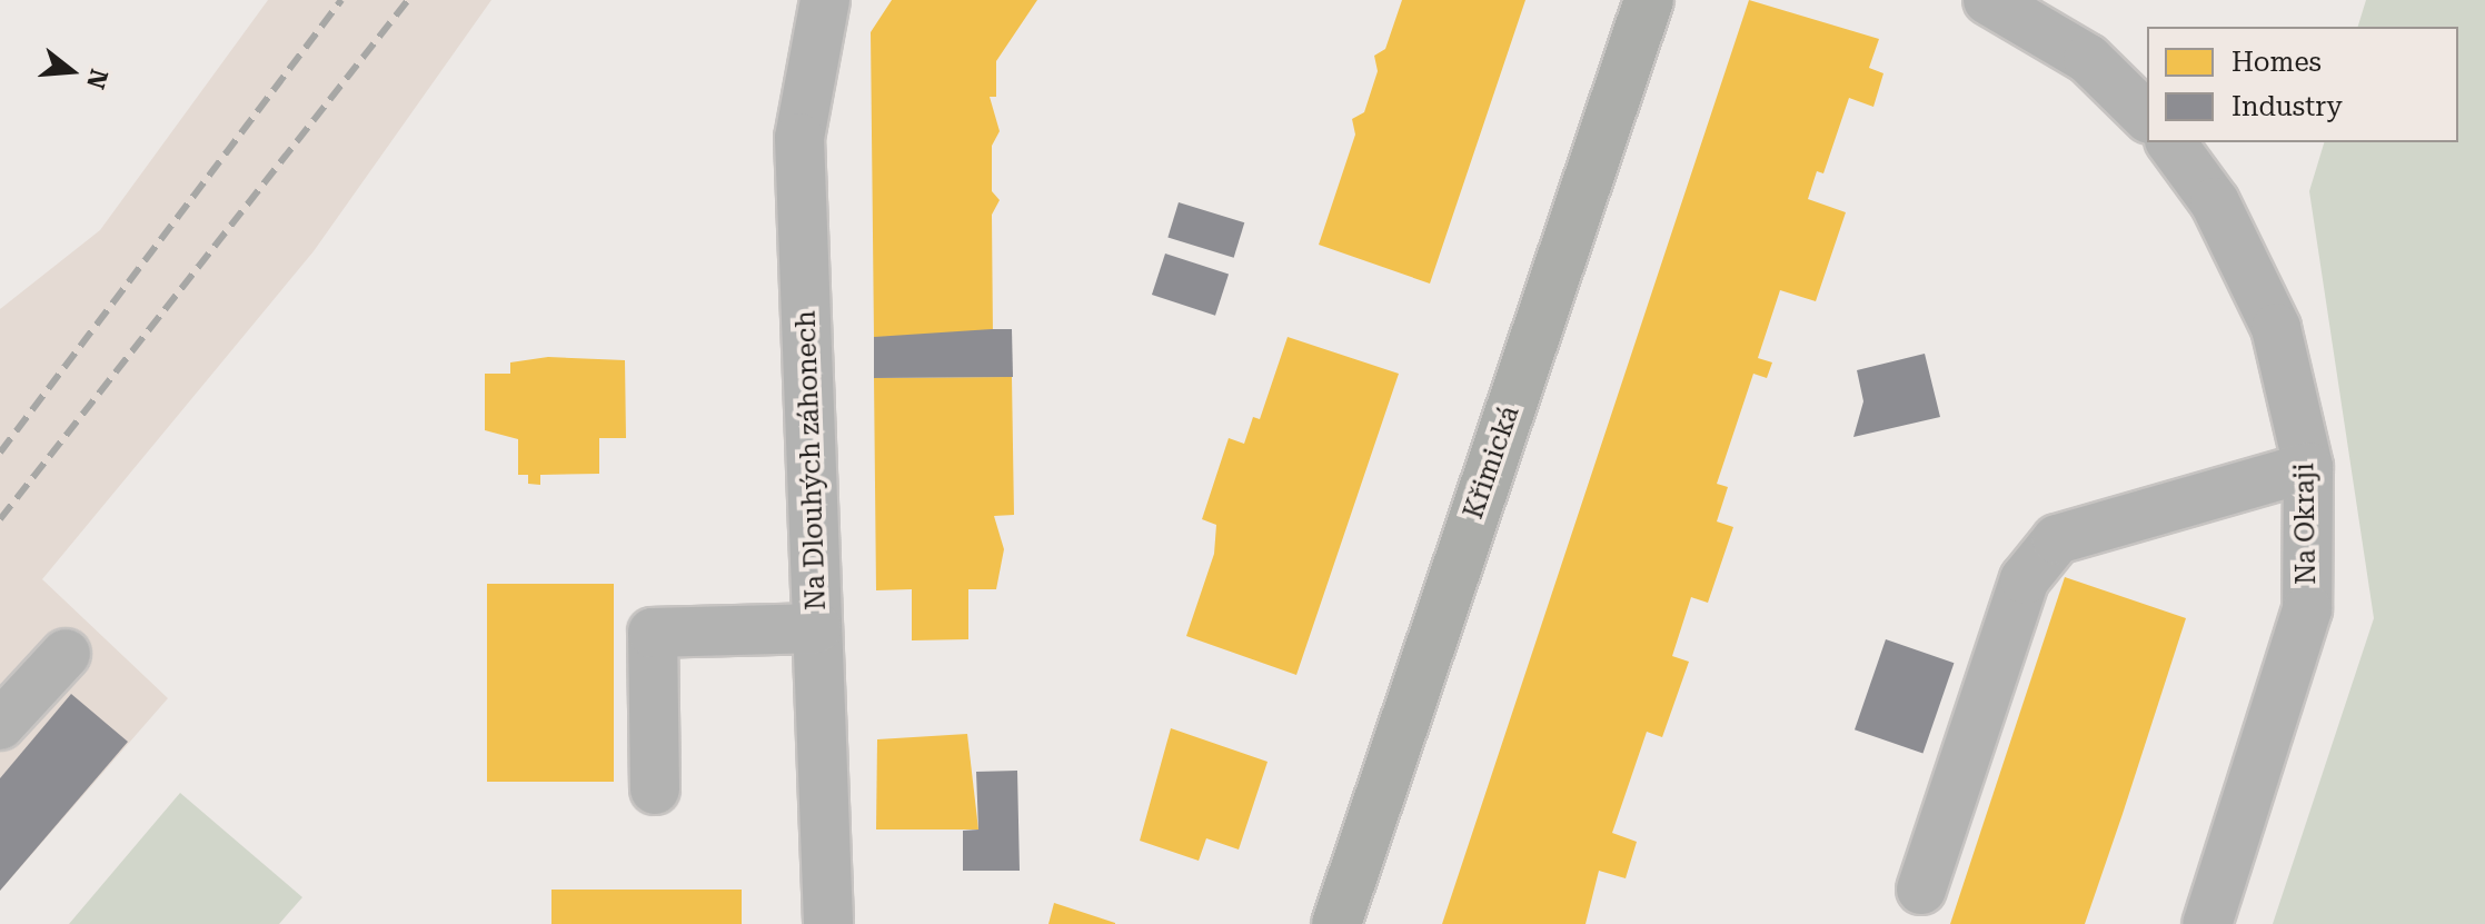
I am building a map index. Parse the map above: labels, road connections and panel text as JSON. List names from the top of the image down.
{
  "streets": {
    "main road": ["Křimická"],
    "street": ["Na Dlouhých záhonech", "Na Okraji"]
  },
  "legend": ["Homes", "Industry"],
  "north": "right"
}
